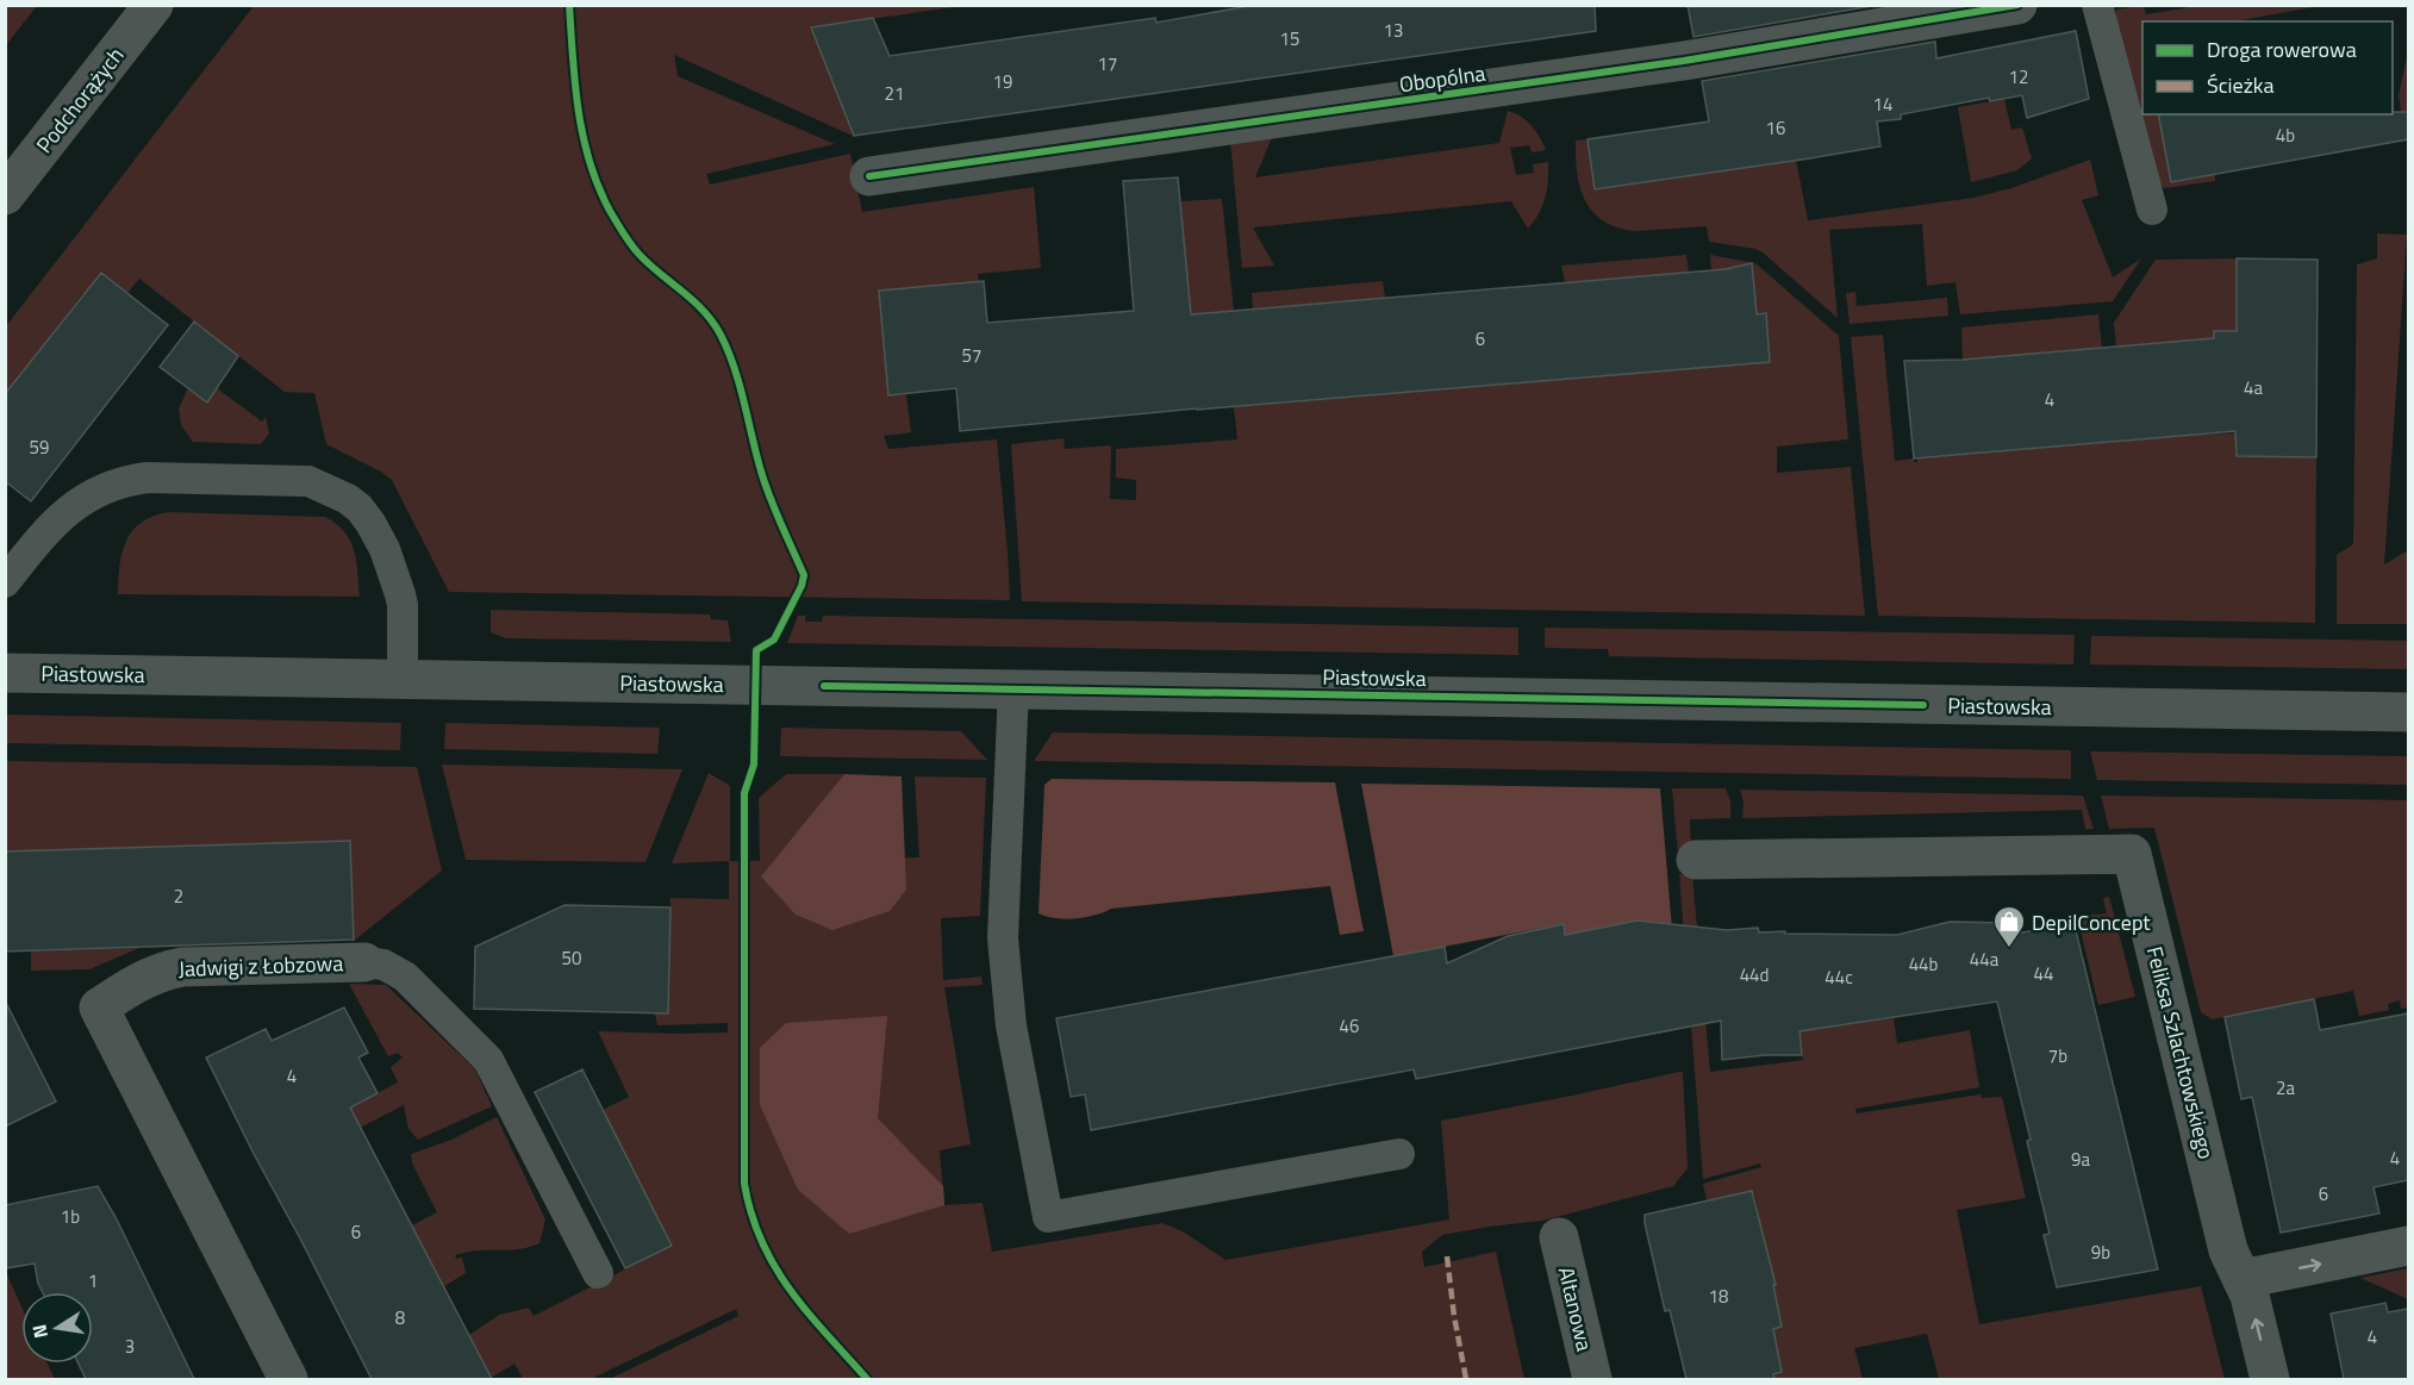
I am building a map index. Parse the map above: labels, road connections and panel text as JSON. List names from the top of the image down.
{
  "streets": {
    "street": [
      "Obopólna",
      "Podchorążych",
      "Piastowska",
      "Jadwigi z Łobzowa",
      "Feliksa Szlachtowskiego",
      "Altanowa"
    ]
  },
  "places": {
    "shop": ["DepilConcept"]
  },
  "house_numbers": [
    "13",
    "15",
    "17",
    "12",
    "19",
    "21",
    "14",
    "16",
    "4b",
    "6",
    "57",
    "4a",
    "4",
    "59",
    "2",
    "50",
    "44a",
    "44b",
    "44",
    "44d",
    "44c",
    "46",
    "7b",
    "4",
    "2a",
    "4",
    "9a",
    "6",
    "1b",
    "6",
    "9b",
    "1",
    "18",
    "8",
    "4",
    "3"
  ],
  "legend": ["Droga rowerowa", "Ścieżka"],
  "north": "left"
}
